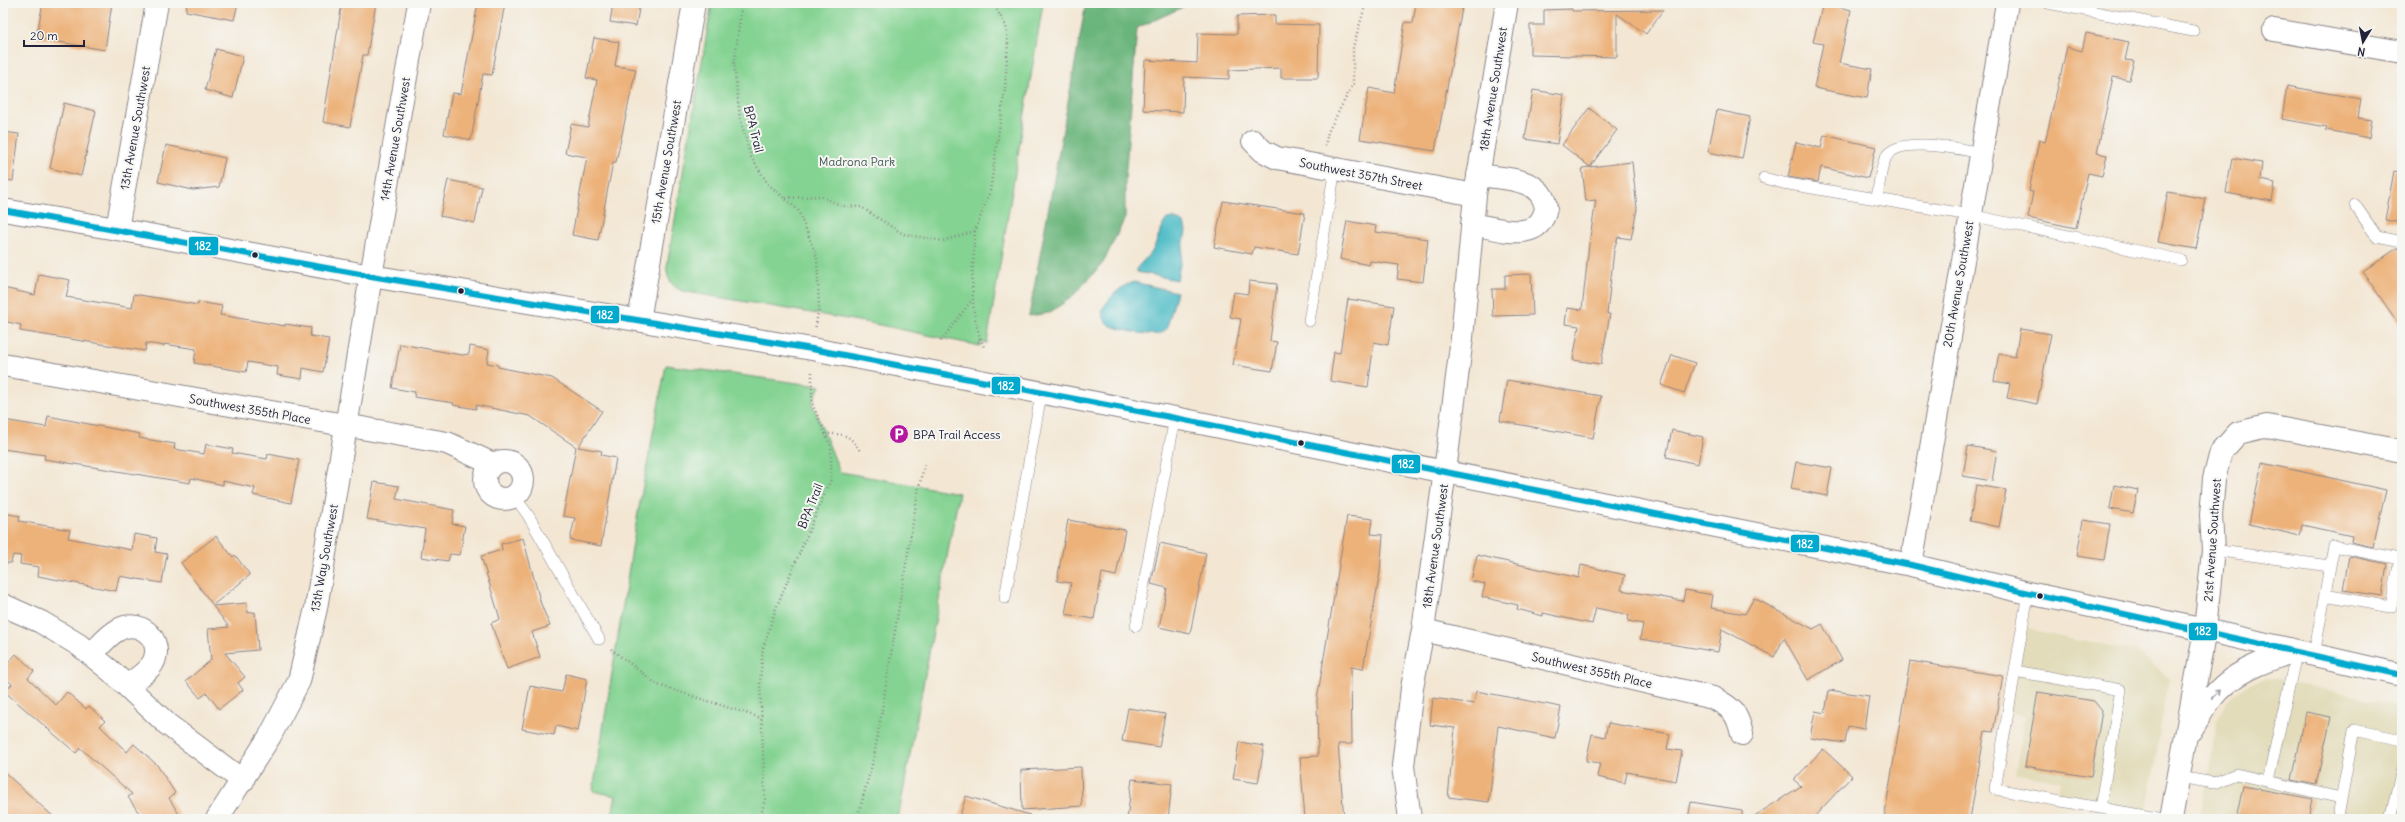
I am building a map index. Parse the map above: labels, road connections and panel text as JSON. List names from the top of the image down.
{
  "streets": {
    "street": [
      "18th Avenue Southwest",
      "13th Avenue Southwest",
      "14th Avenue Southwest",
      "15th Avenue Southwest",
      "Southwest 357th Street",
      "20th Avenue Southwest",
      "Southwest 355th Place",
      "21st Avenue Southwest",
      "13th Way Southwest"
    ],
    "path": ["BPA Trail"]
  },
  "crossings": [
    ["18th Avenue Southwest", "Southwest 357th Street"],
    ["18th Avenue Southwest", "Southwest 355th Place"],
    ["14th Avenue Southwest", "13th Way Southwest"],
    ["Southwest 355th Place", "13th Way Southwest"]
  ],
  "parks": ["Madrona Park"],
  "places": {
    "parking": ["BPA Trail Access"]
  },
  "lines": ["transit line 182"],
  "scale_bar": "20 m",
  "north": "bottom"
}
